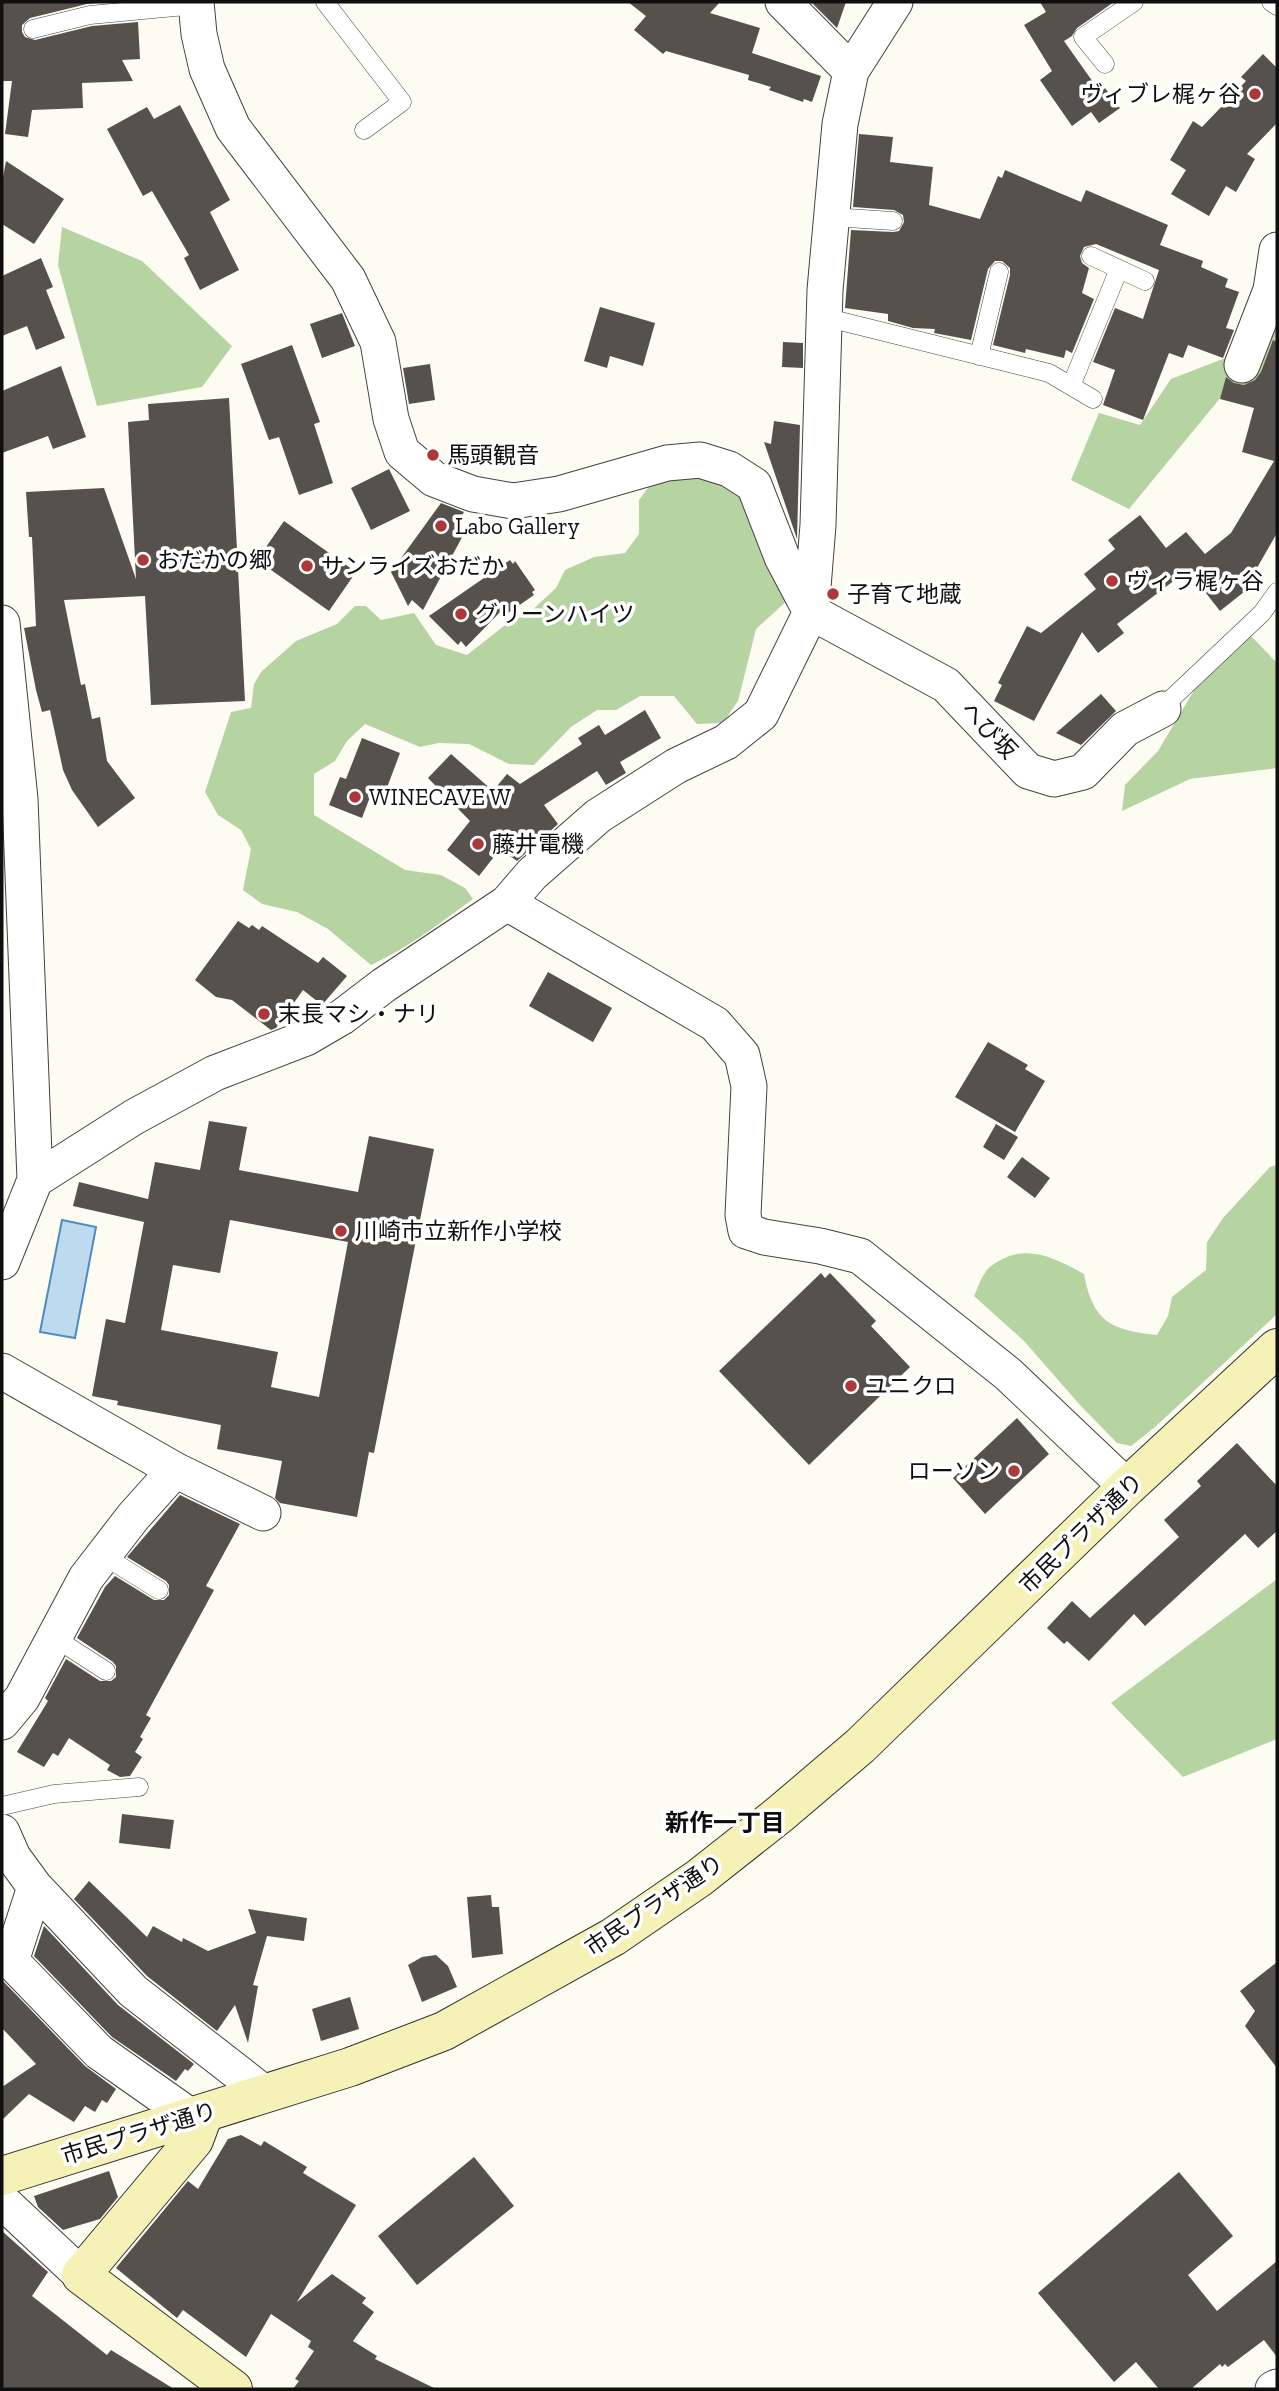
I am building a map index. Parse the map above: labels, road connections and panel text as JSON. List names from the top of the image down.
{
  "streets": {
    "street": ["へび坂", "市民プラザ通り"]
  },
  "districts": ["新作一丁目"],
  "places": [
    "ヴィブレ梶ヶ谷",
    "馬頭観音",
    "Labo Gallery",
    "おだかの郷",
    "サンライズおだか",
    "ヴィラ梶ヶ谷",
    "子育て地蔵",
    "グリーンハイツ",
    "WINECAVE W",
    "藤井電機",
    "末長マシ・ナリ",
    "川崎市立新作小学校",
    "ユニクロ",
    "ローソン"
  ]
}
